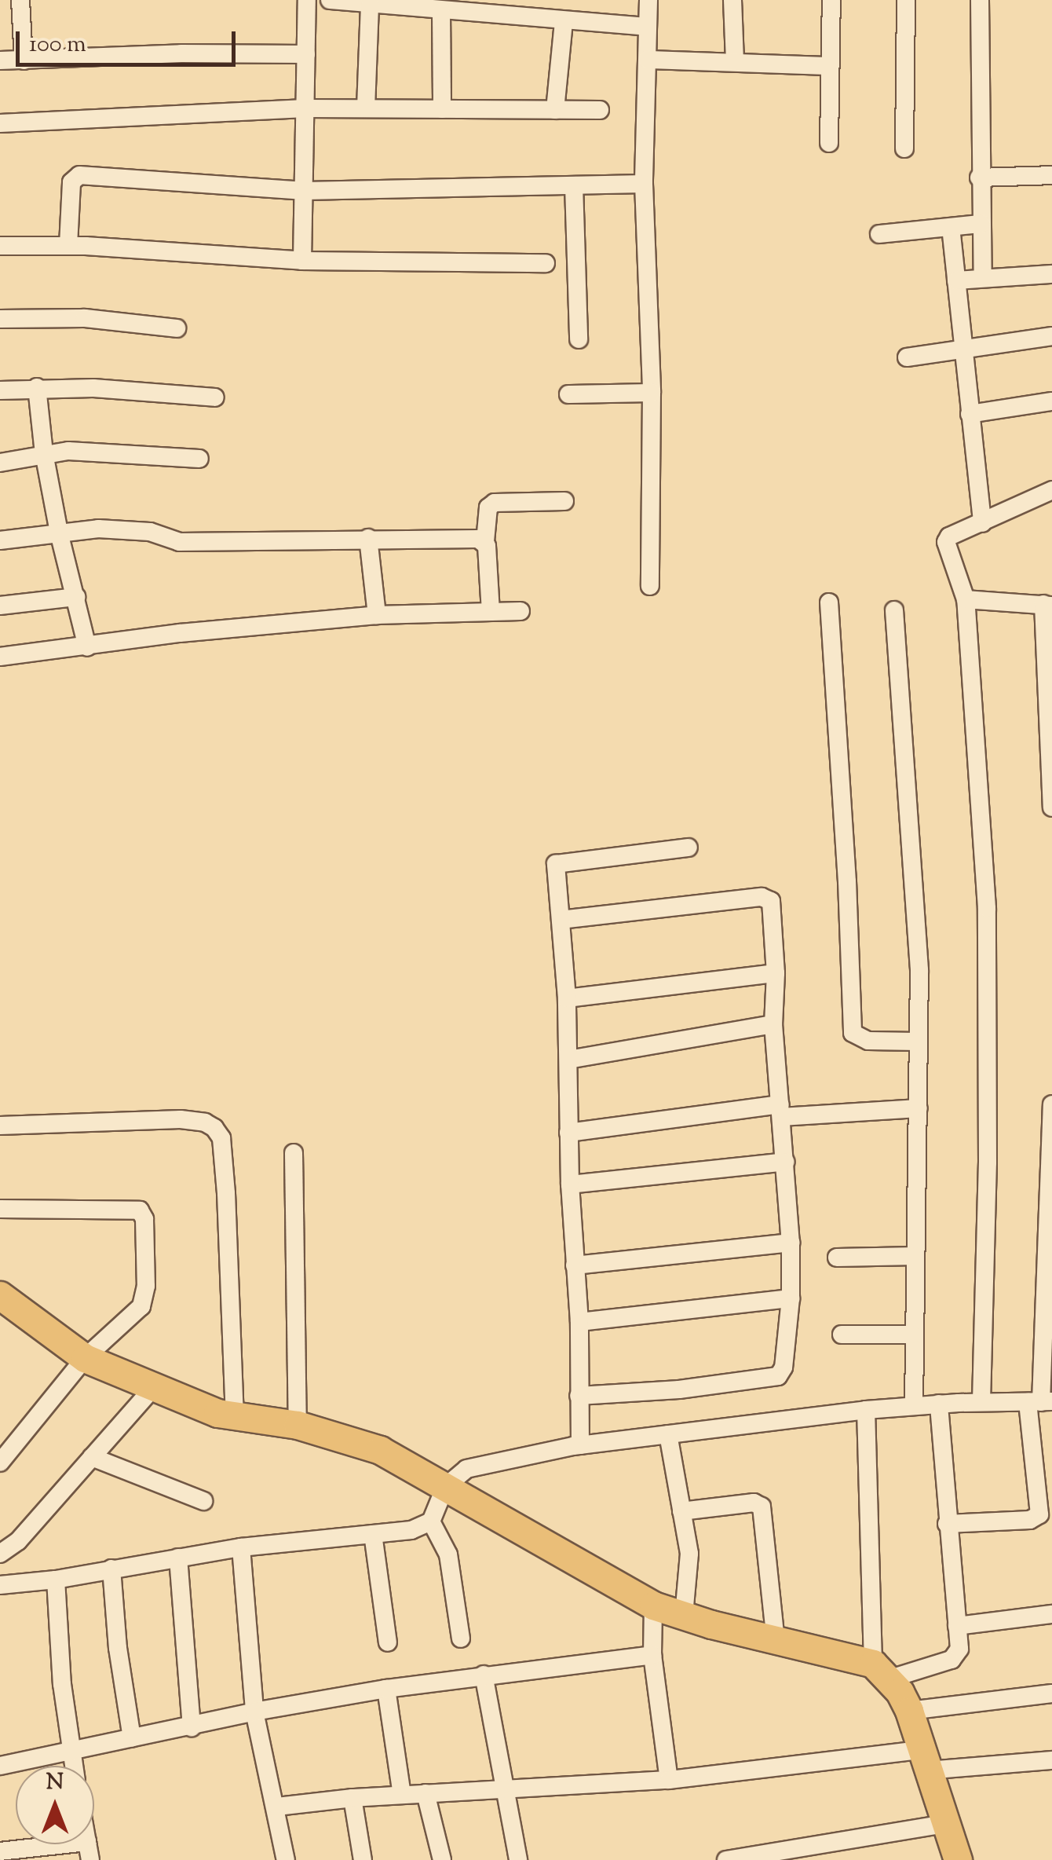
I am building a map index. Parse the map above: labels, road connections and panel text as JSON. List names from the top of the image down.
{
  "scale_bar": "100 m",
  "north": "top"
}
